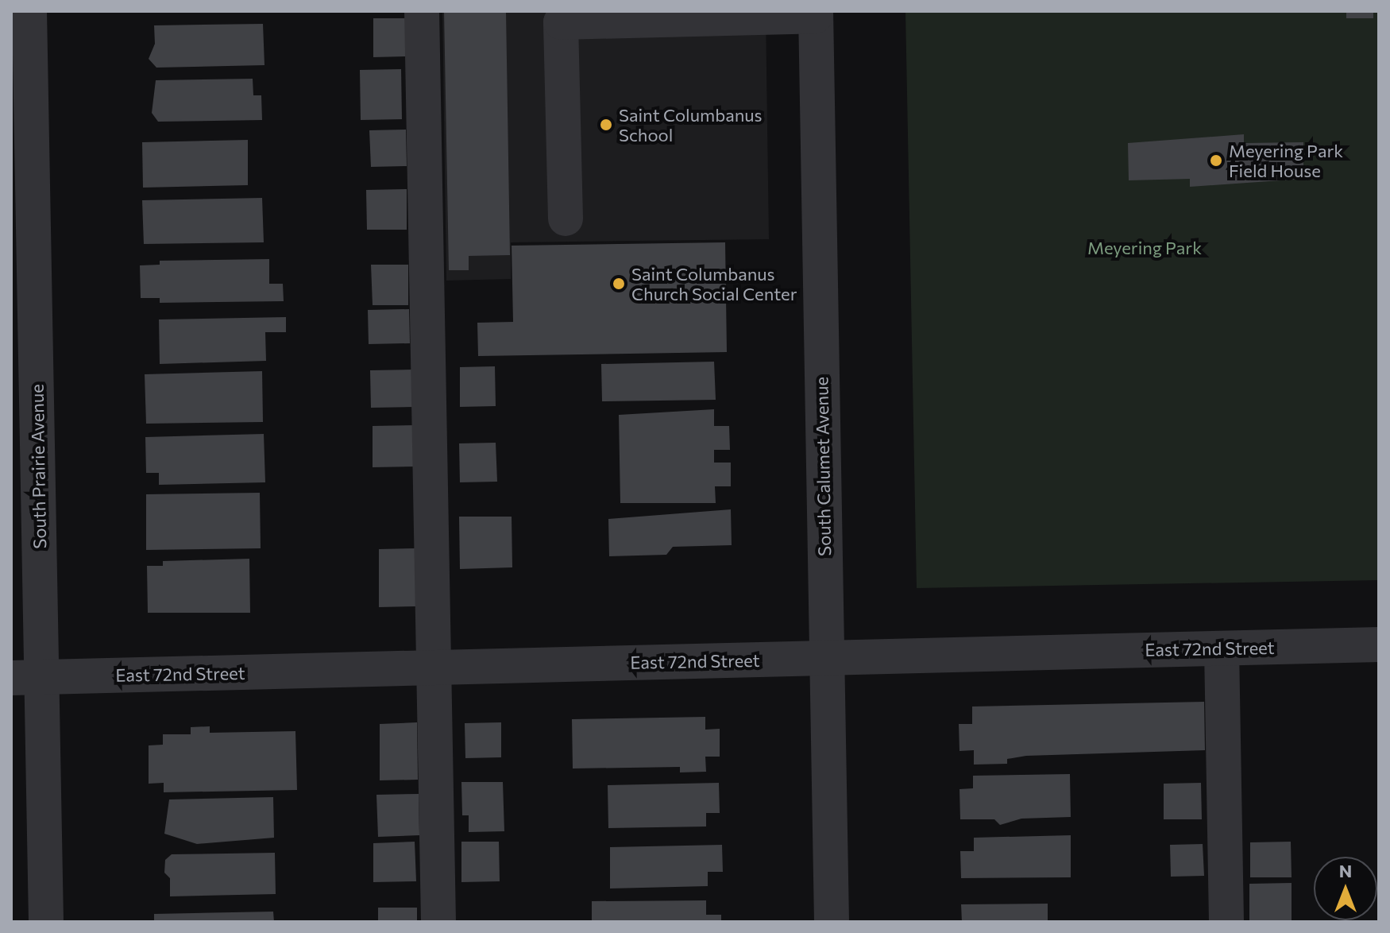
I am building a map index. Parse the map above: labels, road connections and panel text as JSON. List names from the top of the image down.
{
  "streets": {
    "street": ["South Prairie Avenue", "South Calumet Avenue", "East 72nd Street"]
  },
  "crossings": [
    ["South Prairie Avenue", "East 72nd Street"],
    ["South Calumet Avenue", "East 72nd Street"]
  ],
  "parks": ["Meyering Park"],
  "places": ["Saint Columbanus School", "Meyering Park Field House", "Saint Columbanus Church Social Center"],
  "north": "top"
}
